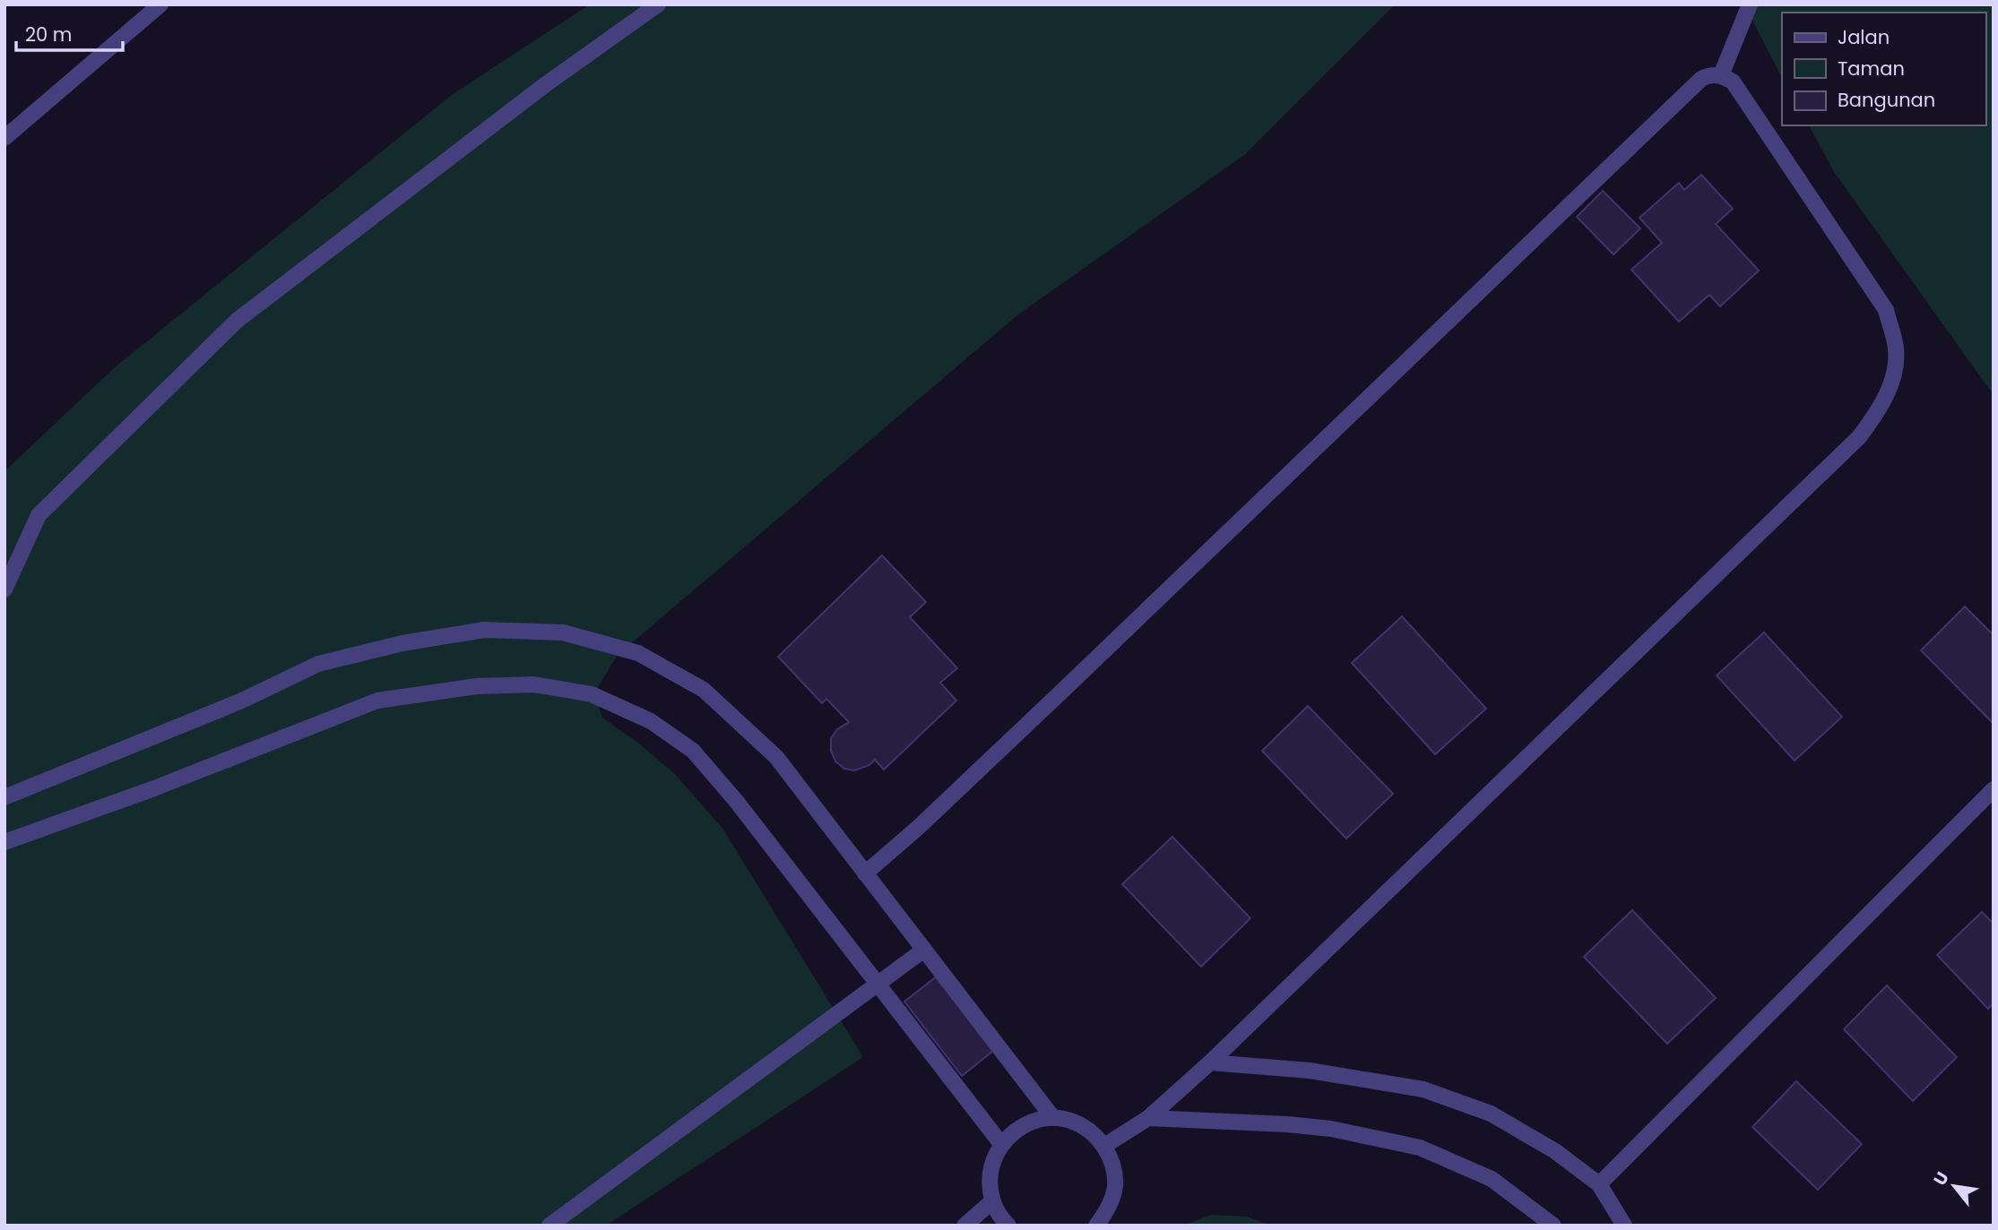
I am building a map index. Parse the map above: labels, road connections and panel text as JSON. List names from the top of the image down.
{
  "legend": ["Jalan", "Taman", "Bangunan"],
  "scale_bar": "20 m",
  "north": "top left"
}
